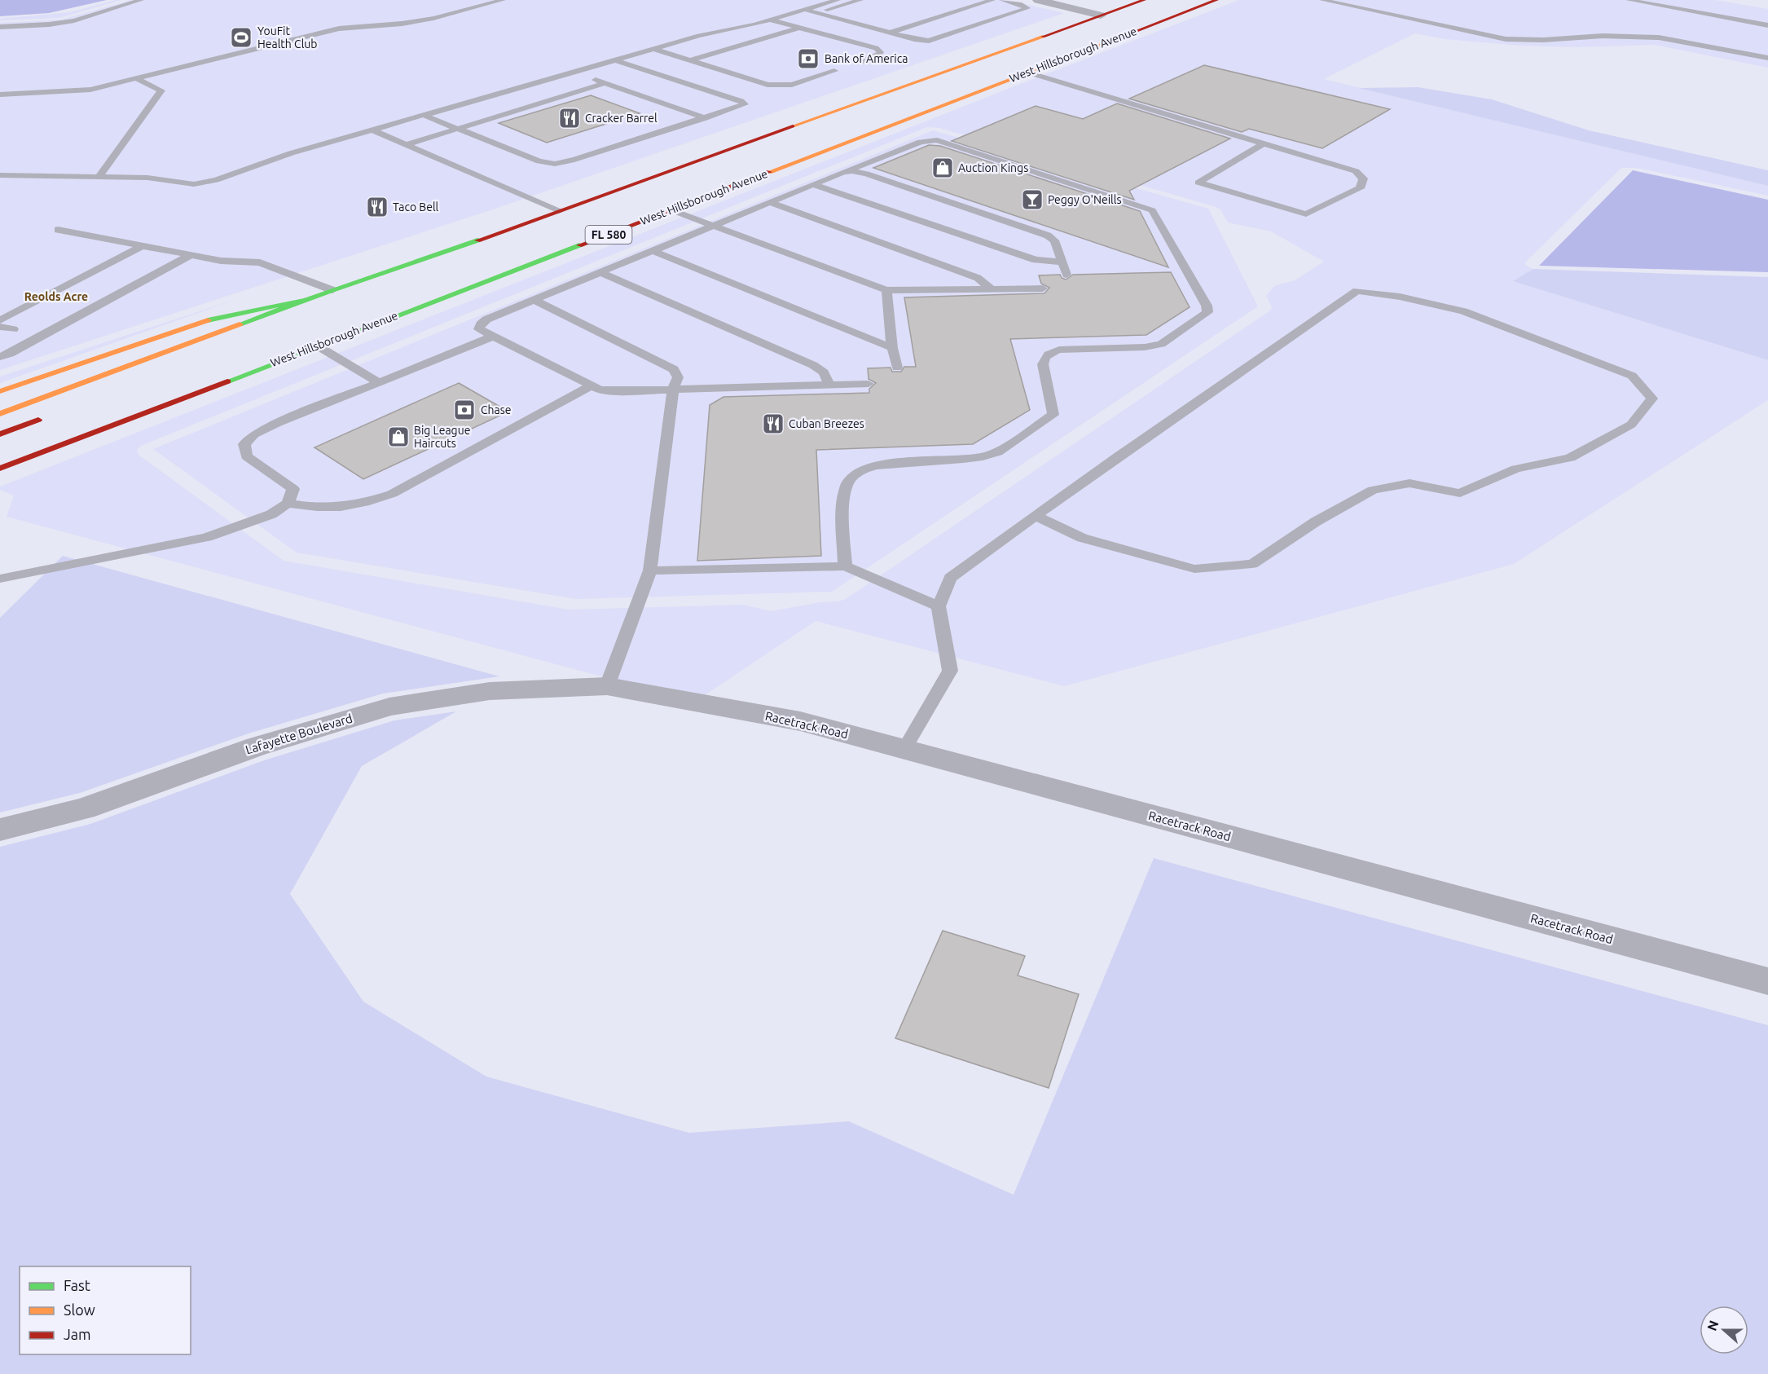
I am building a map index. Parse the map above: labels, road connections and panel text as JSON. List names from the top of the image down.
{
  "streets": {
    "main road": ["West Hillsborough Avenue", "FL 580"],
    "street": ["Racetrack Road", "Lafayette Boulevard"]
  },
  "crossings": [
    ["Racetrack Road", "Lafayette Boulevard"]
  ],
  "districts": ["Reolds Acre"],
  "places": {
    "sports": ["YouFit Health Club"],
    "bank": ["Bank of America", "Chase"],
    "restaurant": ["Cracker Barrel", "Taco Bell", "Cuban Breezes"],
    "shop": ["Auction Kings", "Big League Haircuts"],
    "bar": ["Peggy O'Neills"]
  },
  "legend": ["Fast", "Slow", "Jam"],
  "north": "left"
}
